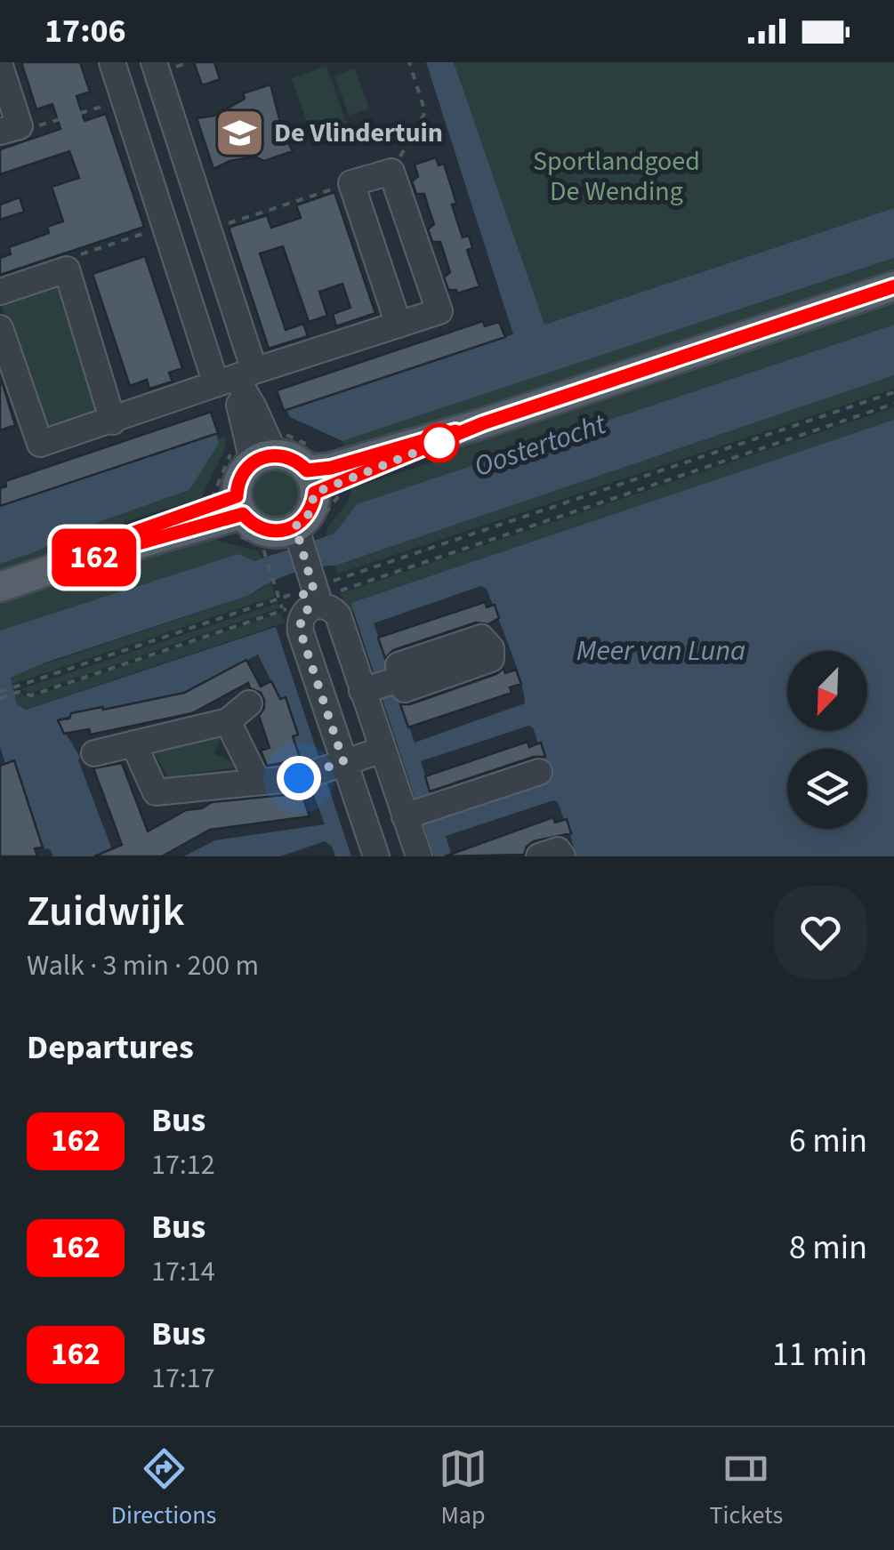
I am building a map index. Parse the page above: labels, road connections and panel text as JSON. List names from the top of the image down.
{
  "water": ["Oostertocht", "Meer van Luna"],
  "parks": ["Sportlandgoed De Wending"],
  "places": {
    "school or university": ["De Vlindertuin"]
  },
  "lines": ["bus line 162"],
  "north": "bottom left",
  "page": {
    "status": "17:06",
    "on_map": "162",
    "heading": [
      ["Zuidwijk", "Walk · 3 min · 200 m"],
      "Departures"
    ],
    "list": [
      {
        "mark": "162",
        "name": "Bus",
        "note": "17:12",
        "value": "6 min"
      },
      {
        "mark": "162",
        "name": "Bus",
        "note": "17:14",
        "value": "8 min"
      },
      {
        "mark": "162",
        "name": "Bus",
        "note": "17:17",
        "value": "11 min"
      }
    ],
    "tabs": ["Directions", "Map", "Tickets"]
  }
}
